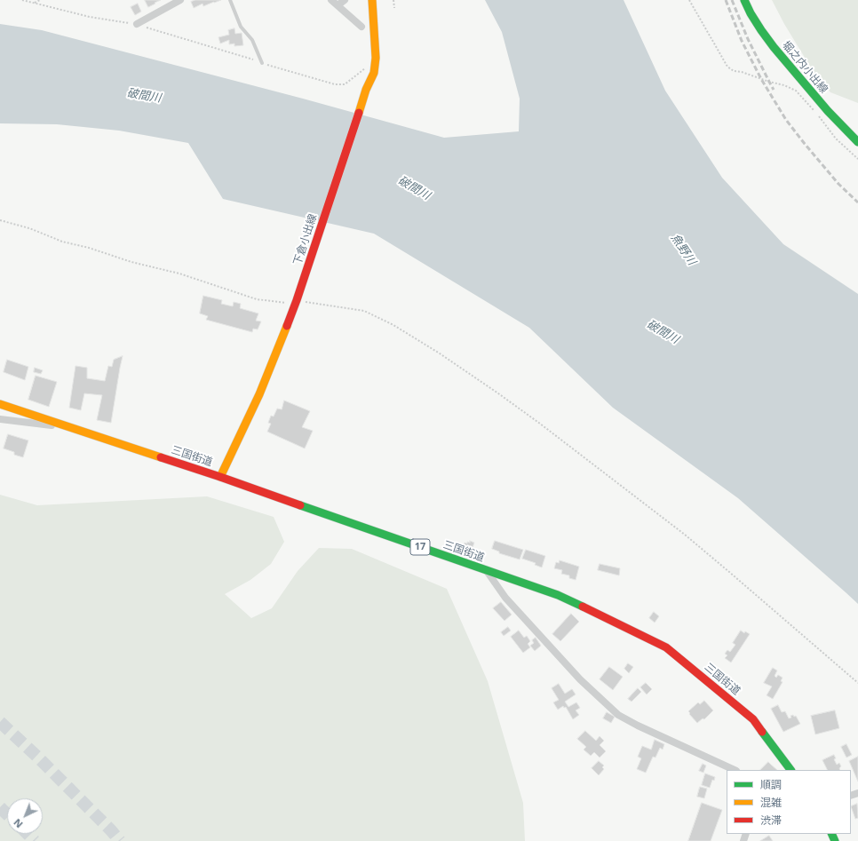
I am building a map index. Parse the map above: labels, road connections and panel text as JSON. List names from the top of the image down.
{
  "streets": {
    "main road": [
      "堀之内小出線",
      "下倉小出線",
      "三国街道",
      "17"
    ]
  },
  "crossings": [
    ["下倉小出線", "三国街道"]
  ],
  "water": ["破間川", "魚野川"],
  "legend": ["順調", "混雑", "渋滞"],
  "north": "bottom left"
}
